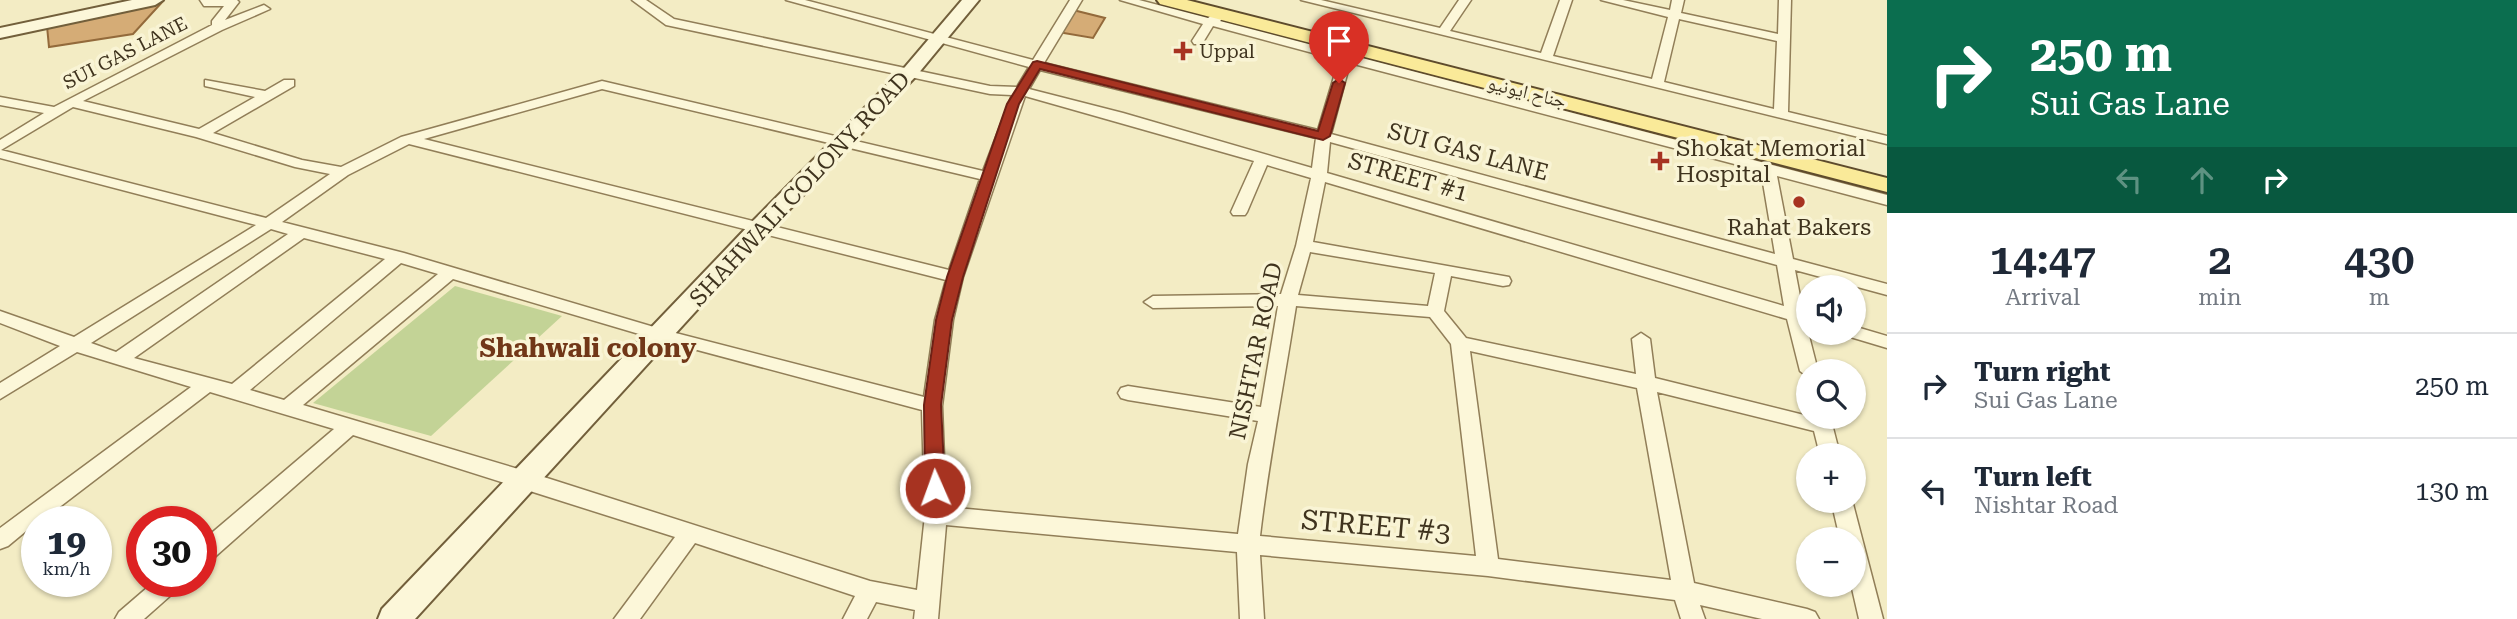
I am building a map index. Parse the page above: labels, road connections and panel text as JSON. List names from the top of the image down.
{
  "streets": {
    "main road": ["جناح ایونیو", "SHAHWALI COLONY ROAD"],
    "street": [
      "SUI GAS LANE",
      "STREET #1",
      "NISHTAR ROAD",
      "STREET #3"
    ]
  },
  "crossings": [
    ["SUI GAS LANE", "SHAHWALI COLONY ROAD"],
    ["SUI GAS LANE", "NISHTAR ROAD"],
    ["STREET #1", "SHAHWALI COLONY ROAD"],
    ["STREET #1", "NISHTAR ROAD"],
    ["NISHTAR ROAD", "STREET #3"]
  ],
  "districts": ["Shahwali colony"],
  "places": {
    "health": ["Uppal", "Shokat Memorial Hospital"],
    "other": ["Rahat Bakers"]
  },
  "page": {
    "turn": ["250 m", "Sui Gas Lane"],
    "eta": [
      "14:47",
      "Arrival",
      "2",
      "min",
      "430",
      "m"
    ],
    "map_buttons": ["+", "−"],
    "list": [
      {
        "name": "Turn right",
        "note": "Sui Gas Lane",
        "value": "250 m"
      },
      {
        "name": "Turn left",
        "note": "Nishtar Road",
        "value": "130 m"
      }
    ],
    "speed": "19 km/h",
    "limit": "30"
  }
}
